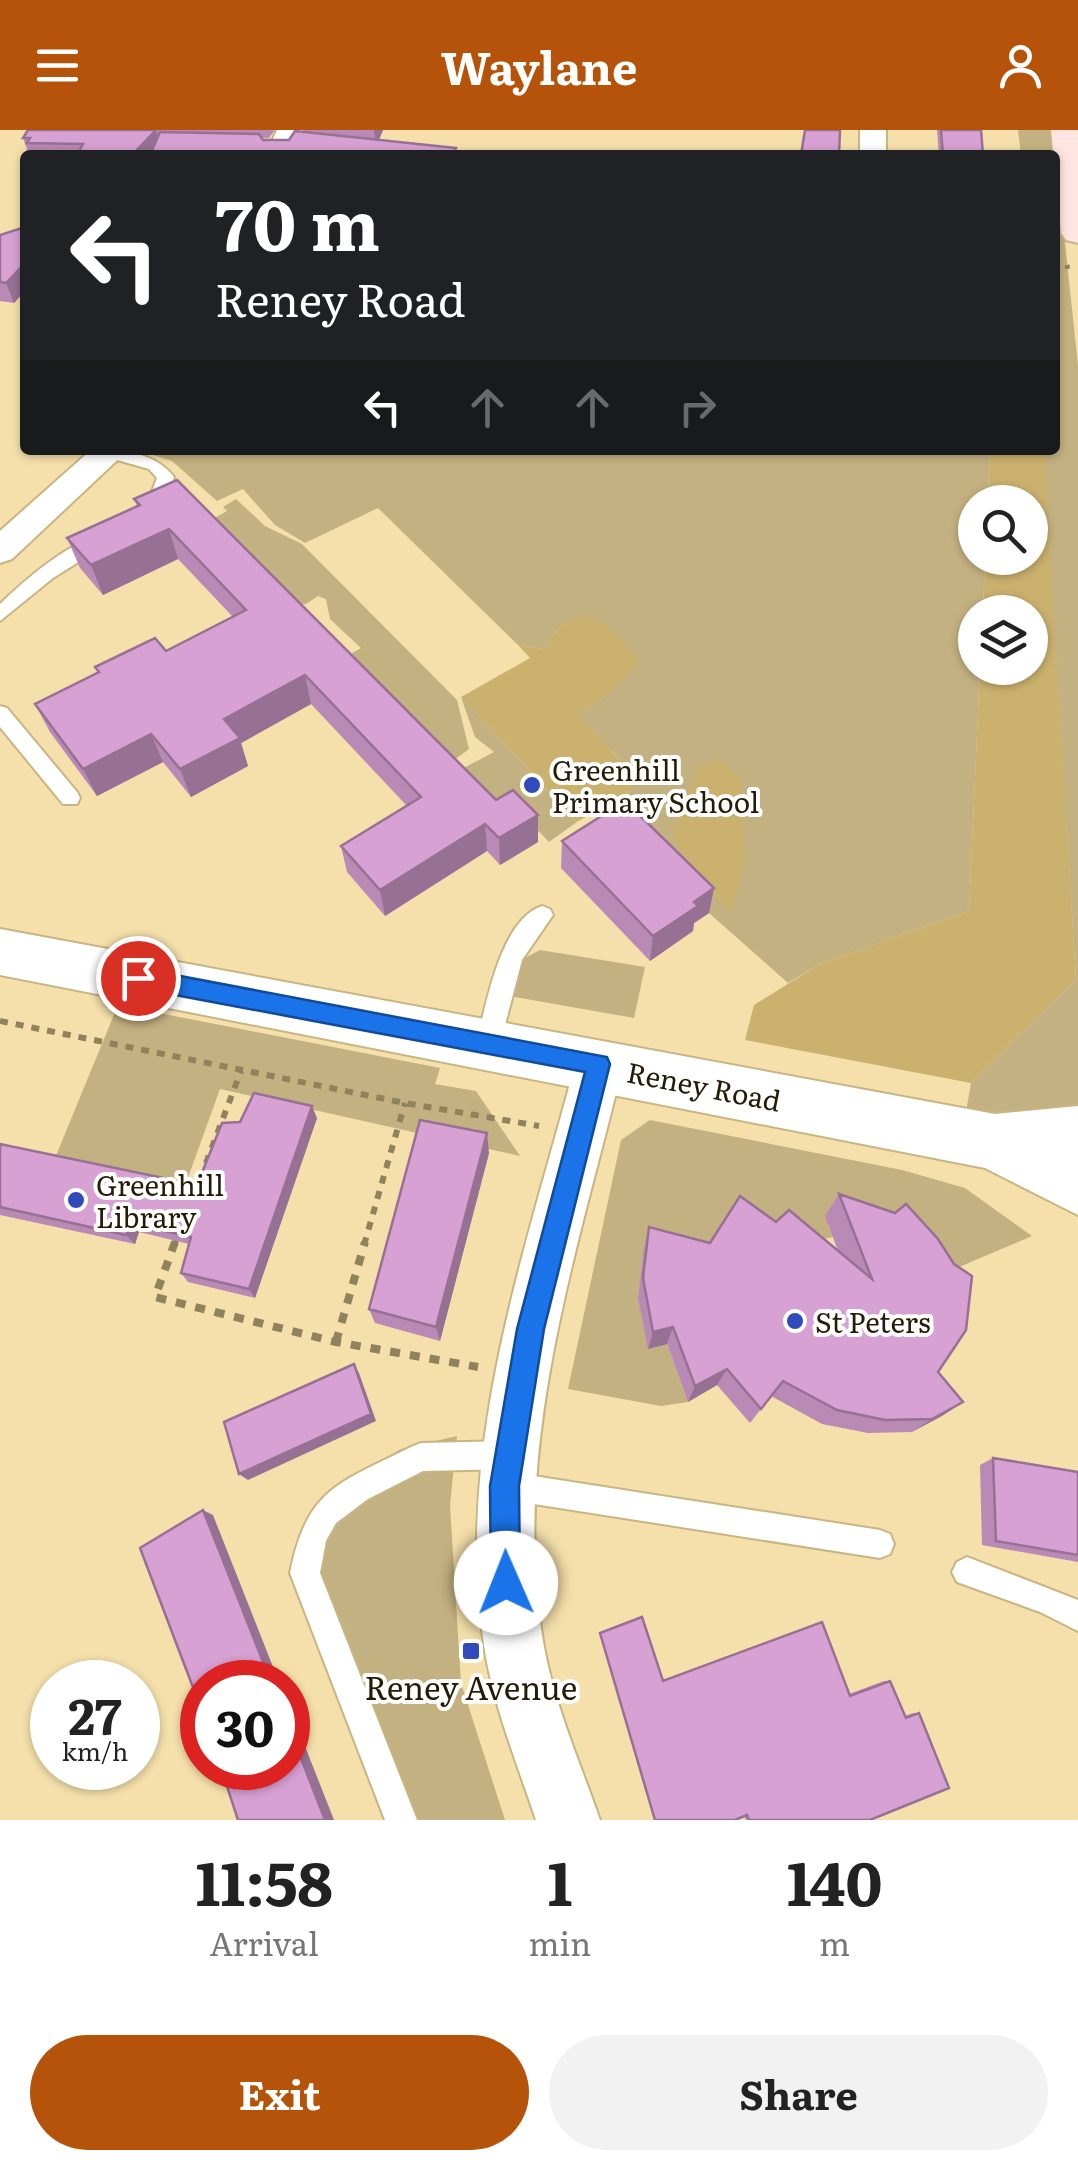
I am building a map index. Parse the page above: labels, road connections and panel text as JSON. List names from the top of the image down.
{
  "streets": {
    "street": ["Reney Road"]
  },
  "places": {
    "other": ["Greenhill Primary School", "Greenhill Library", "St Peters"],
    "transit": ["Reney Avenue"]
  },
  "page": {
    "header": "Waylane",
    "turn": ["70 m", "Reney Road"],
    "speed": "27 km/h",
    "limit": "30",
    "eta": [
      "11:58",
      "Arrival",
      "1",
      "min",
      "140",
      "m"
    ],
    "buttons": ["Exit", "Share"]
  }
}
